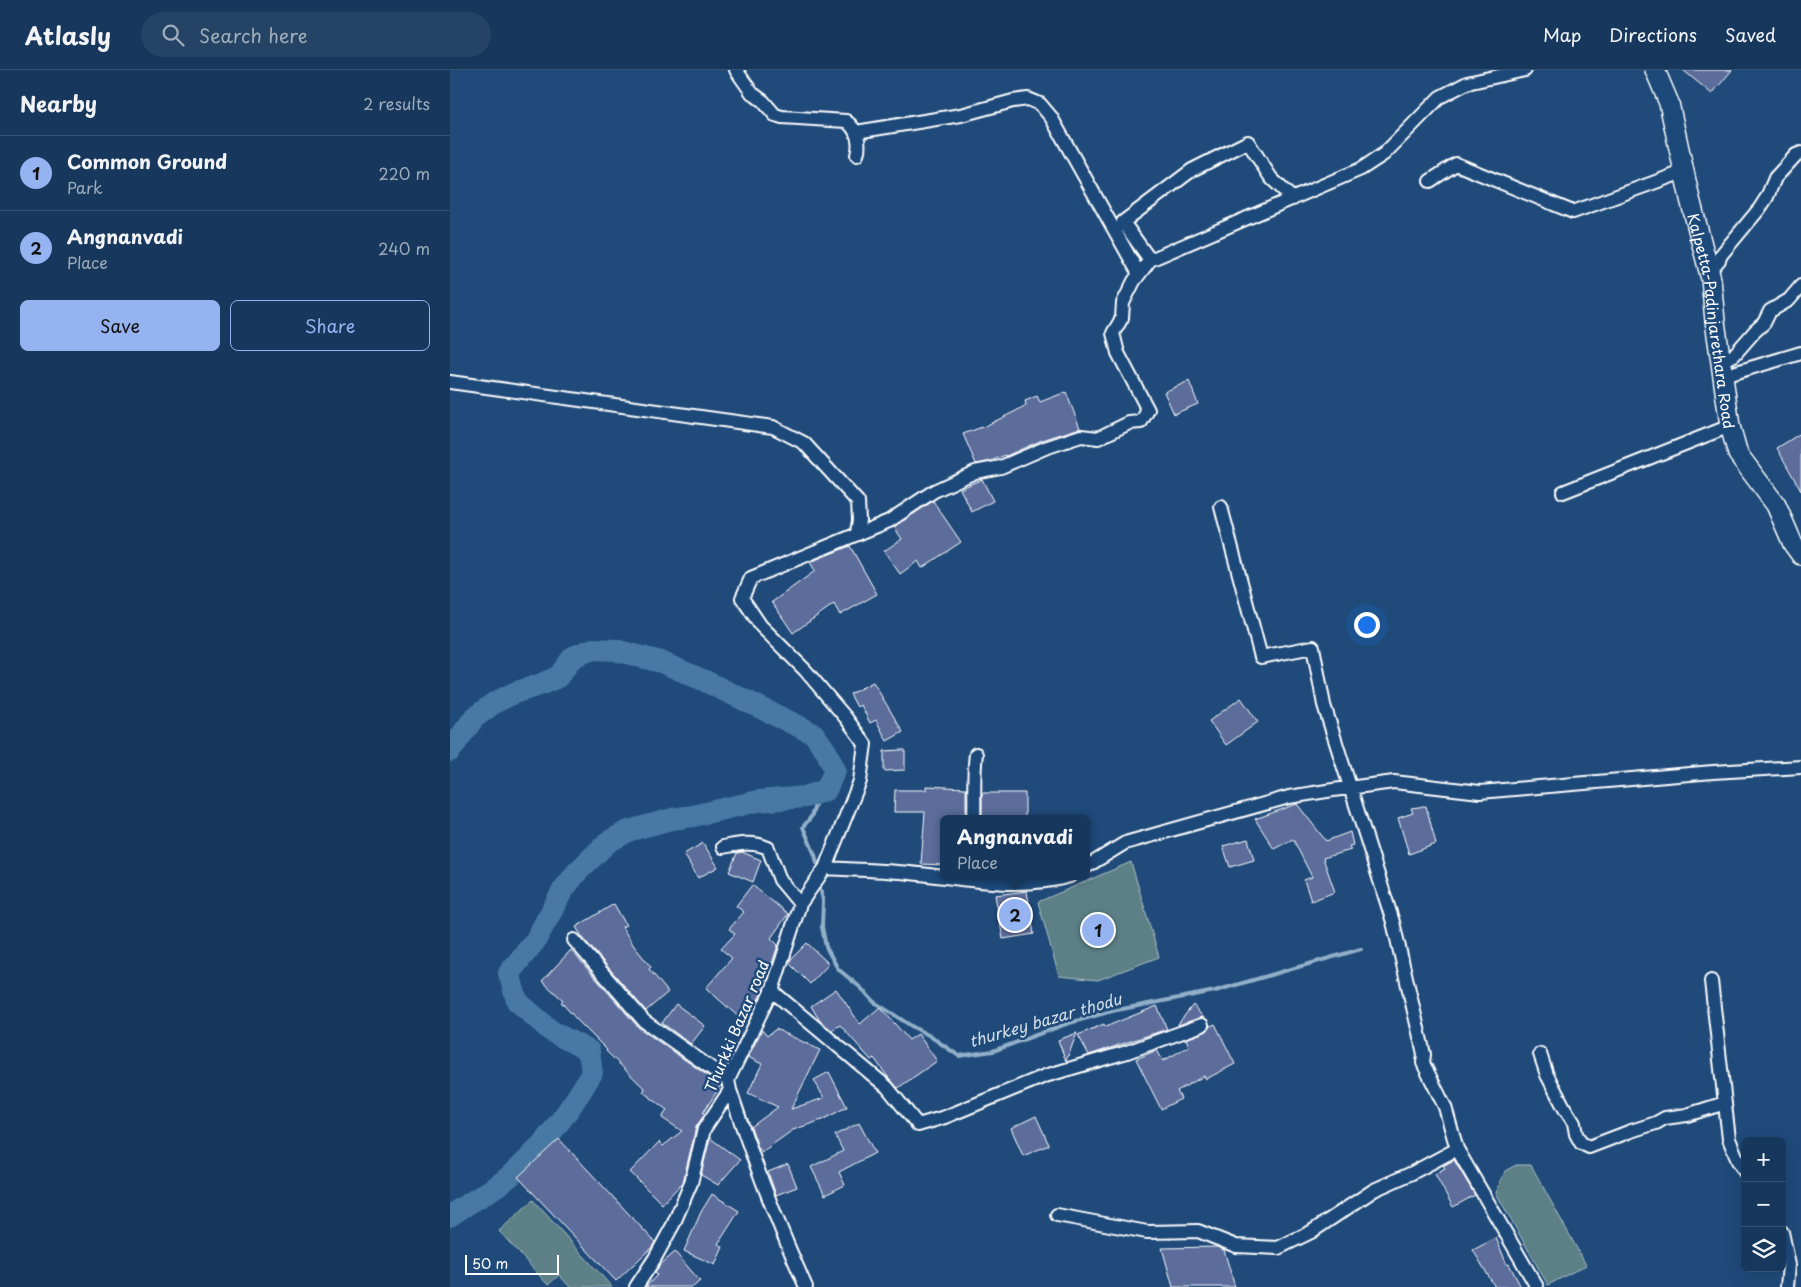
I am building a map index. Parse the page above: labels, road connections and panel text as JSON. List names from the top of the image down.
{
  "streets": {
    "main road": ["Kalpetta-Padinjarethara Road"],
    "street": ["Thurkki Bazar road"]
  },
  "water": ["thurkey bazar thodu"],
  "scale_bar": "50 m",
  "page": {
    "header": "Atlasly",
    "search": "Search here",
    "nav": ["Map", "Directions", "Saved"],
    "heading": ["Nearby", "2 results"],
    "list": [
      {
        "mark": "1",
        "name": "Common Ground",
        "note": "Park",
        "value": "220 m"
      },
      {
        "mark": "2",
        "name": "Angnanvadi",
        "note": "Place",
        "value": "240 m"
      }
    ],
    "buttons": ["Save", "Share"],
    "popup": ["Angnanvadi", "Place"],
    "pins": ["2", "1"],
    "map_buttons": ["+", "−"],
    "scale": "50 m"
  }
}
